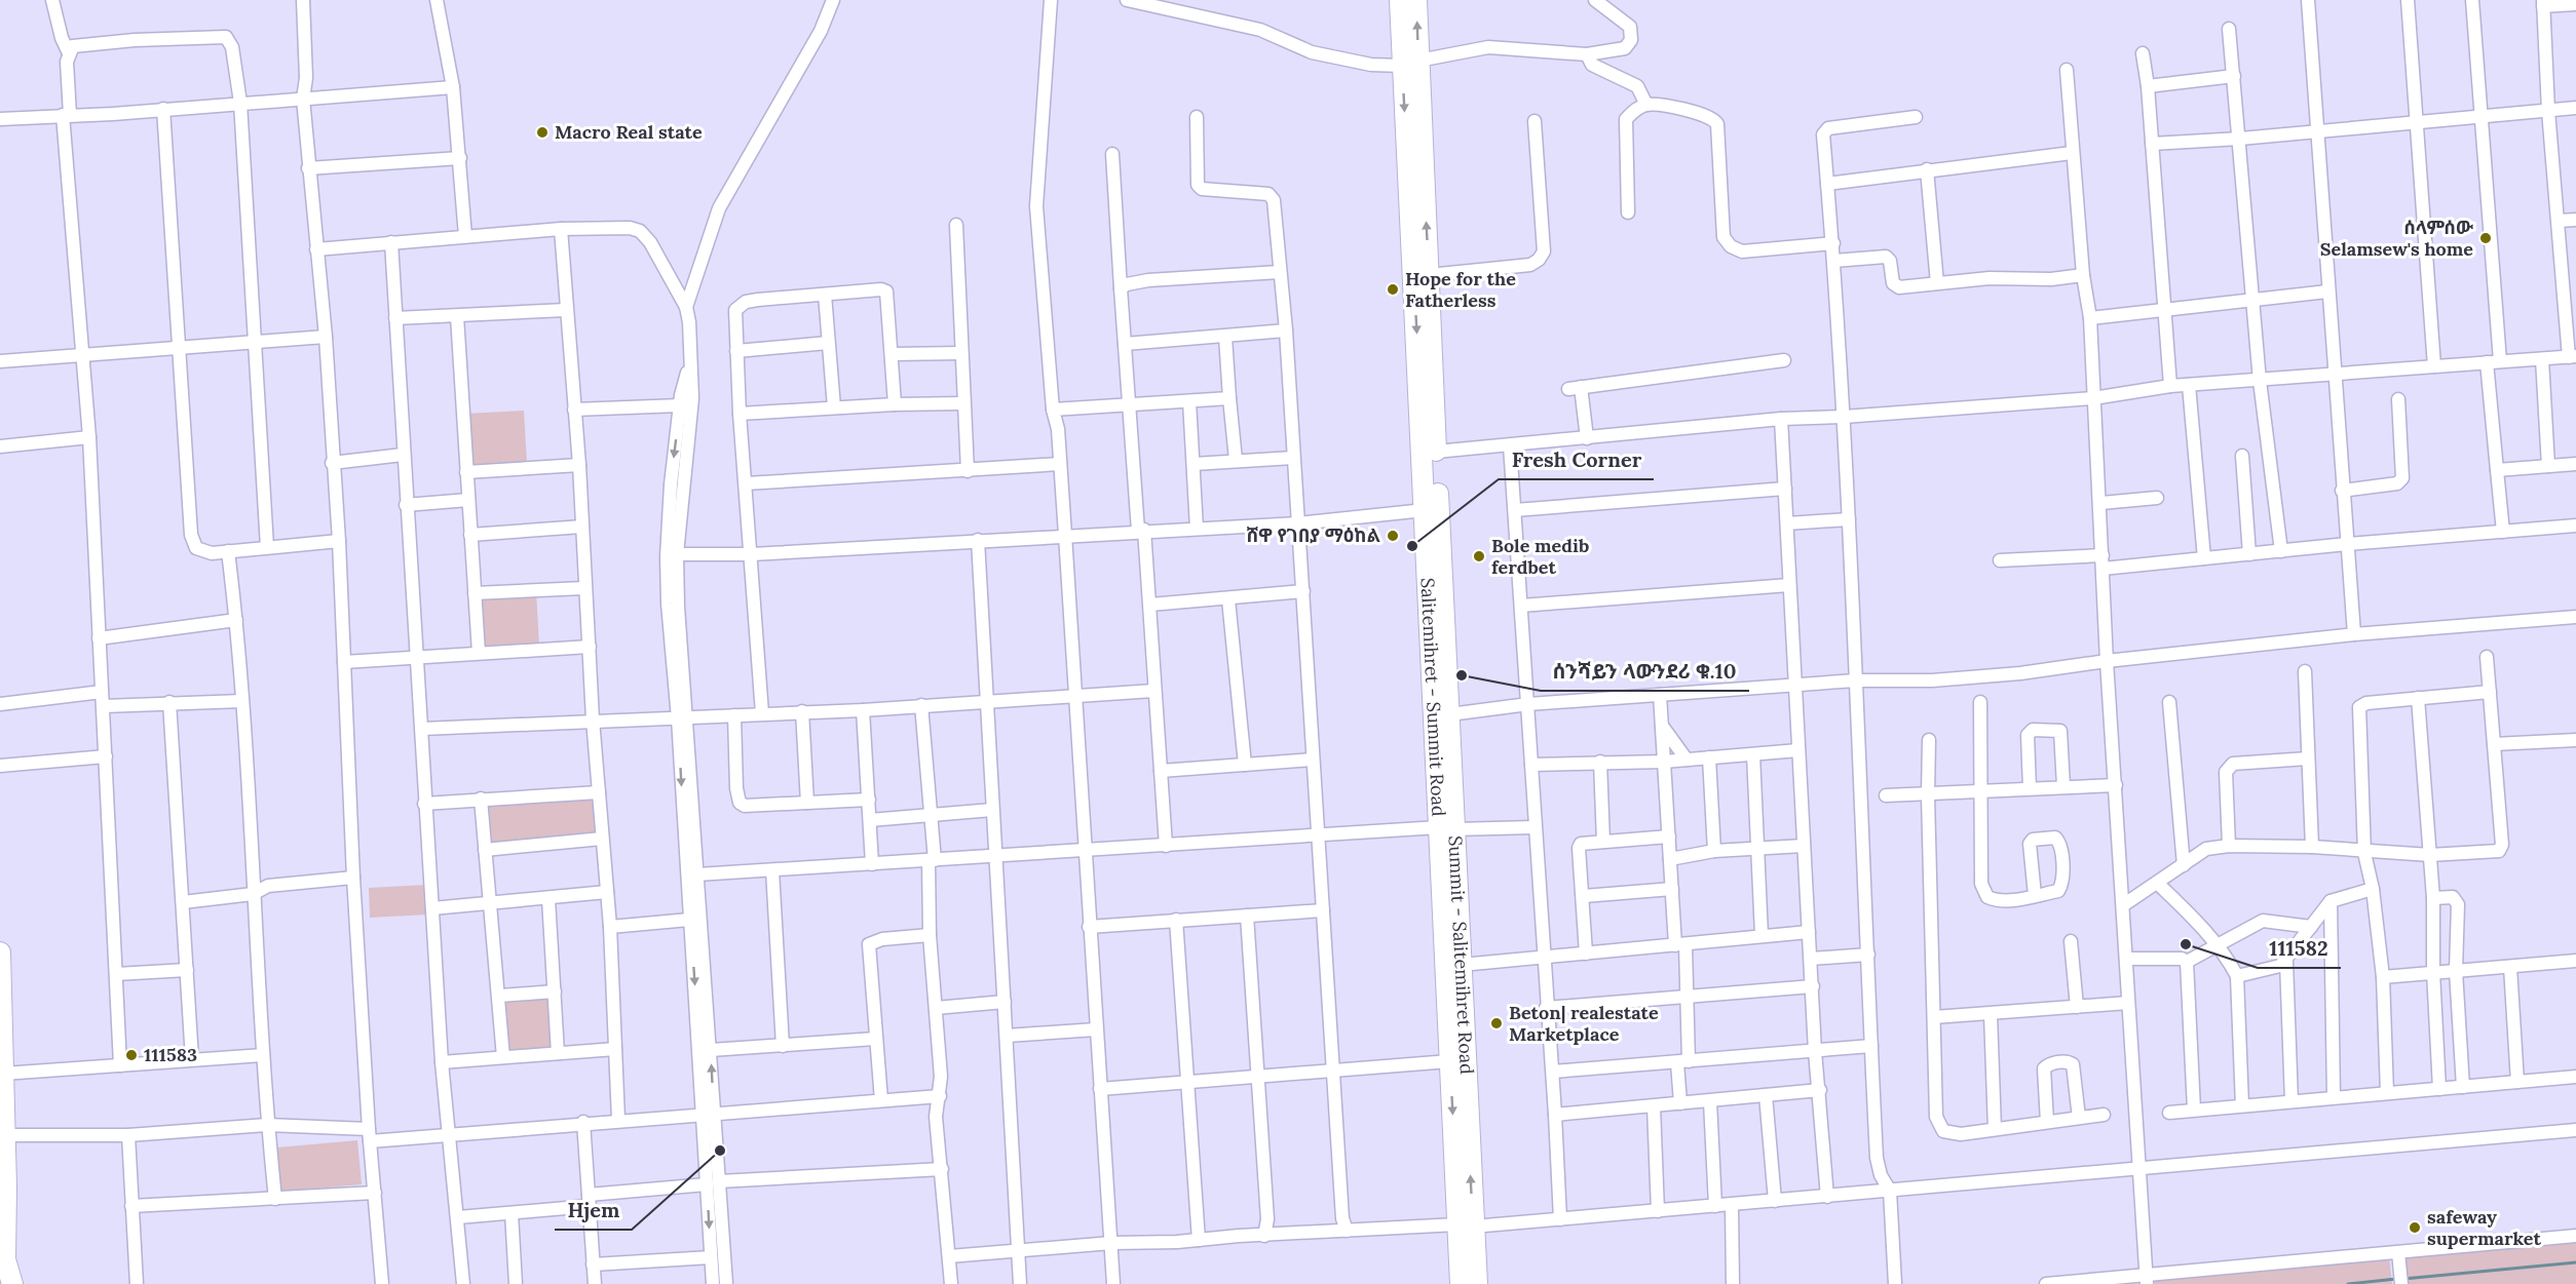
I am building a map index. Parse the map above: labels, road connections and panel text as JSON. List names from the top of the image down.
{
  "streets": {
    "main road": ["Salitemihret - Summit Road", "Summit - Salitemihret Road"]
  },
  "crossings": [
    ["Salitemihret - Summit Road", "Summit - Salitemihret Road"]
  ],
  "one_way": ["Summit - Salitemihret Road"],
  "places": [
    "Macro Real state",
    "ሰላምሰው Selamsew's home",
    "Hope for the Fatherless",
    "ሸዋ የገበያ ማዕከል",
    "Fresh Corner",
    "Bole medib ferdbet",
    "ሰንሻይን ላውንደሪ ቁ.10",
    "111582",
    "Beton| realestate Marketplace",
    "111583",
    "Hjem",
    "safeway supermarket"
  ]
}
